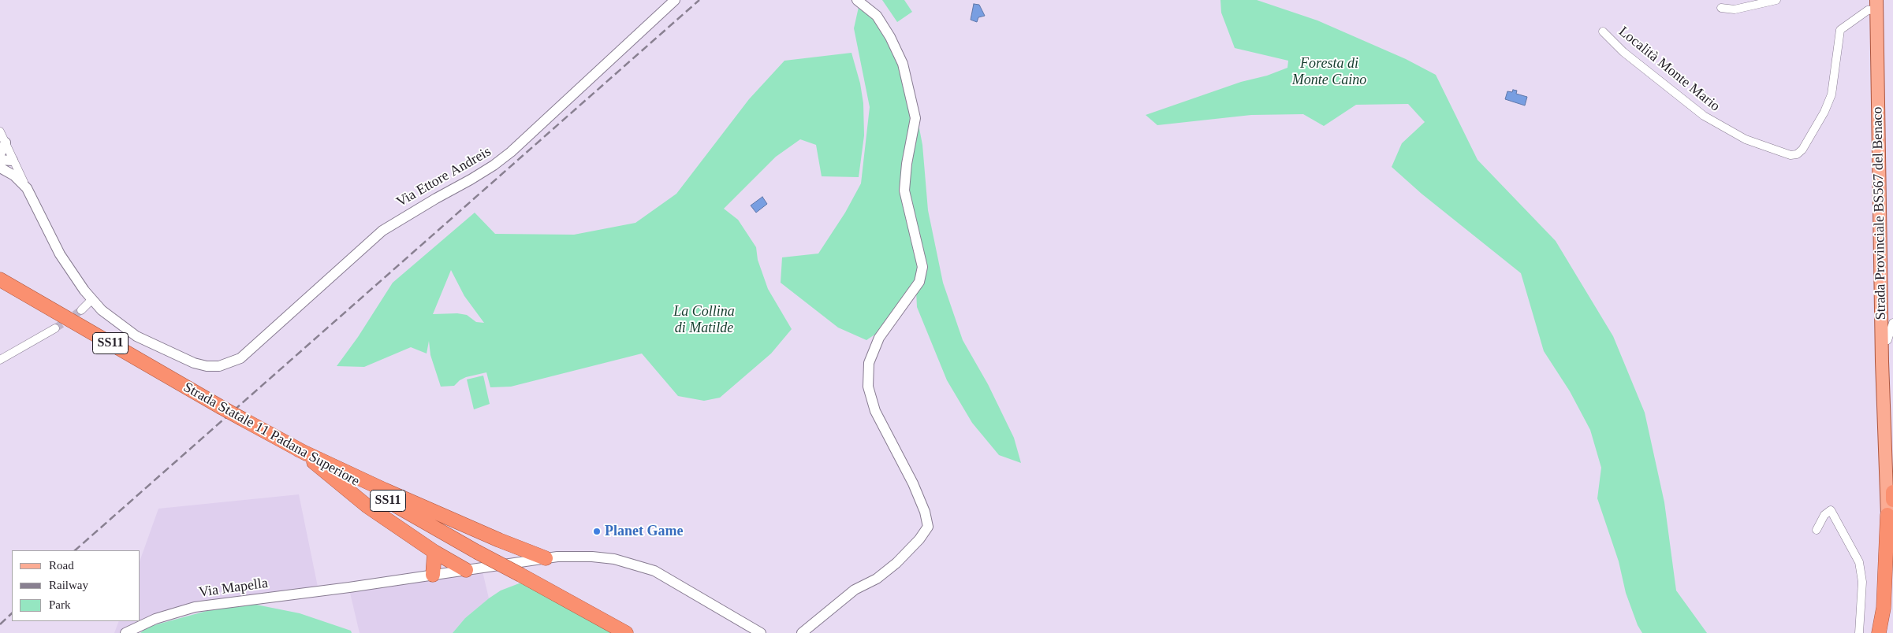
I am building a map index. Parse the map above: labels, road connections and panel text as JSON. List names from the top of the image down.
{
  "streets": {
    "highway": ["Strada Provinciale BS567 del Benaco", "SS11", "Strada Statale 11 Padana Superiore"],
    "street": ["Località Monte Mario", "Via Ettore Andreis", "Via Mapella"]
  },
  "crossings": [
    ["Località Monte Mario", "Strada Provinciale BS567 del Benaco"]
  ],
  "parks": ["Foresta di Monte Caino", "La Collina di Matilde"],
  "places": ["Planet Game"],
  "legend": ["Road", "Railway", "Park"]
}
